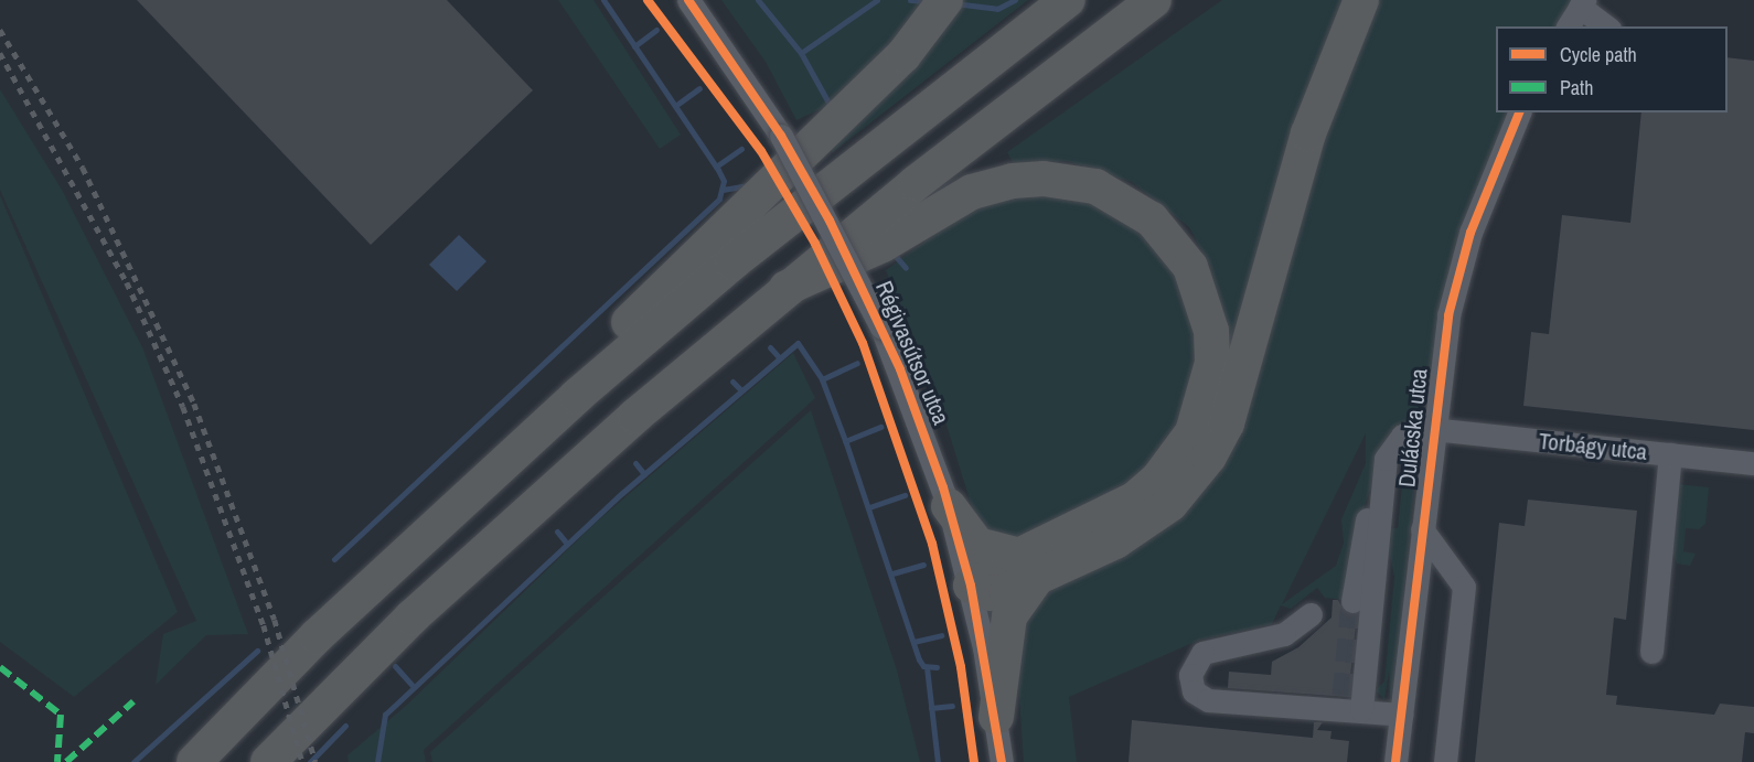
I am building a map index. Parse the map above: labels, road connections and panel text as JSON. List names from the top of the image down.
{
  "streets": {
    "street": ["Régivasútsor utca", "Dulácska utca", "Torbágy utca"]
  },
  "crossings": [
    ["Dulácska utca", "Torbágy utca"]
  ],
  "legend": ["Cycle path", "Path"]
}
